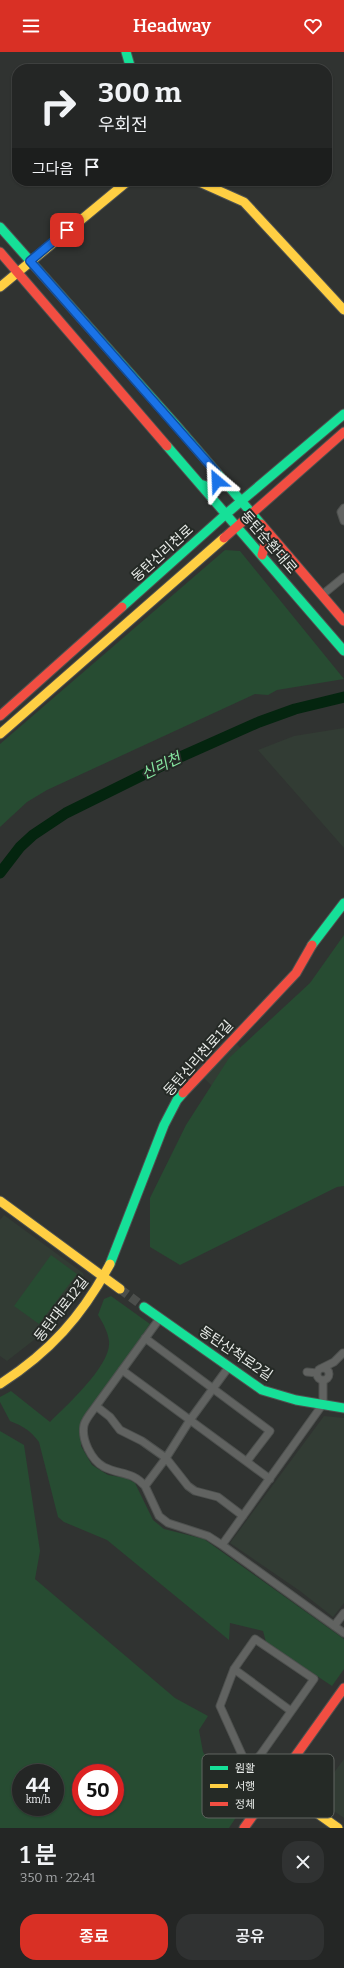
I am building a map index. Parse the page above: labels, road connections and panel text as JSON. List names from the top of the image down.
{
  "streets": {
    "main road": [
      "동탄순환대로",
      "동탄신리천로",
      "동탄신리천로1길",
      "동탄대로12길",
      "동탄산척로2길"
    ]
  },
  "crossings": [
    ["동탄순환대로", "동탄신리천로"],
    ["동탄신리천로1길", "동탄대로12길"]
  ],
  "water": ["신리천"],
  "legend": ["원활", "서행", "정체"],
  "page": {
    "header": "Headway",
    "turn": ["300 m", "우회전"],
    "then": "그다음",
    "speed": "44 km/h",
    "limit": "50",
    "heading": ["1 분", "350 m · 22:41"],
    "buttons": ["종료", "공유"]
  }
}
